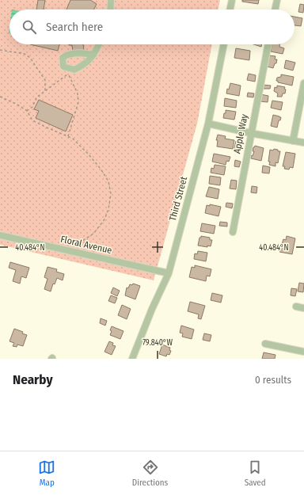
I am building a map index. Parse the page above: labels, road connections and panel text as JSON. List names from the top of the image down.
{
  "streets": {
    "street": ["Apple Way", "Third Street", "Floral Avenue"]
  },
  "crossings": [
    ["Third Street", "Floral Avenue"]
  ],
  "page": {
    "search": "Search here",
    "heading": ["Nearby", "0 results"],
    "nav": ["Map", "Directions", "Saved"]
  },
  "coordinates": ["40.484°N", "79.840°W"]
}
